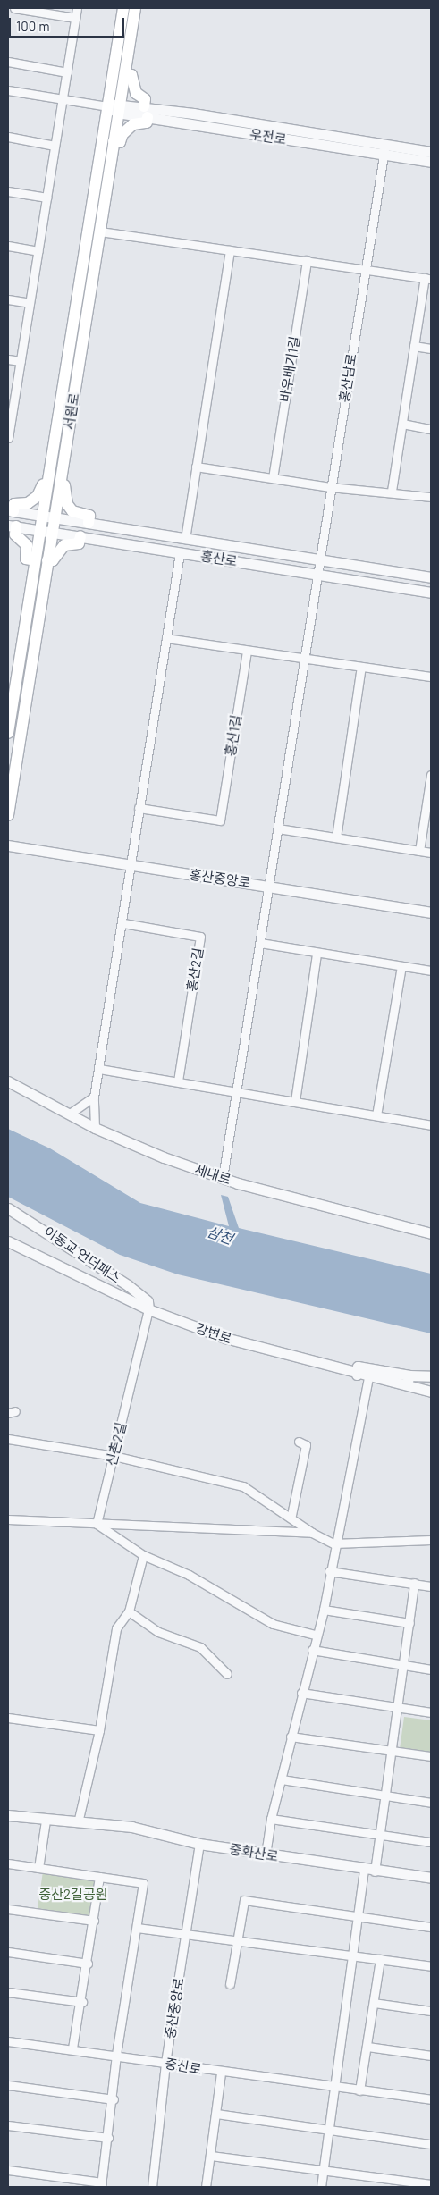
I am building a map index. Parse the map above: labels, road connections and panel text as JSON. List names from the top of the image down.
{
  "streets": {
    "main road": ["서원로"],
    "street": [
      "우전로",
      "바우배기1길",
      "홍산남로",
      "홍산로",
      "홍산1길",
      "홍산중앙로",
      "홍산2길",
      "세내로",
      "이동교 언더패스",
      "강변로",
      "신촌2길",
      "중화산로",
      "중산중앙로",
      "중산로"
    ]
  },
  "crossings": [
    ["우전로", "홍산남로"],
    ["우전로", "서원로"],
    ["홍산남로", "홍산로"],
    ["홍산남로", "홍산중앙로"],
    ["홍산남로", "세내로"],
    ["서원로", "홍산로"],
    ["이동교 언더패스", "강변로"],
    ["이동교 언더패스", "신촌2길"],
    ["강변로", "신촌2길"],
    ["중화산로", "중산중앙로"],
    ["중산중앙로", "중산로"]
  ],
  "water": ["삼천"],
  "parks": ["중산2길공원"],
  "scale_bar": "100 m"
}
